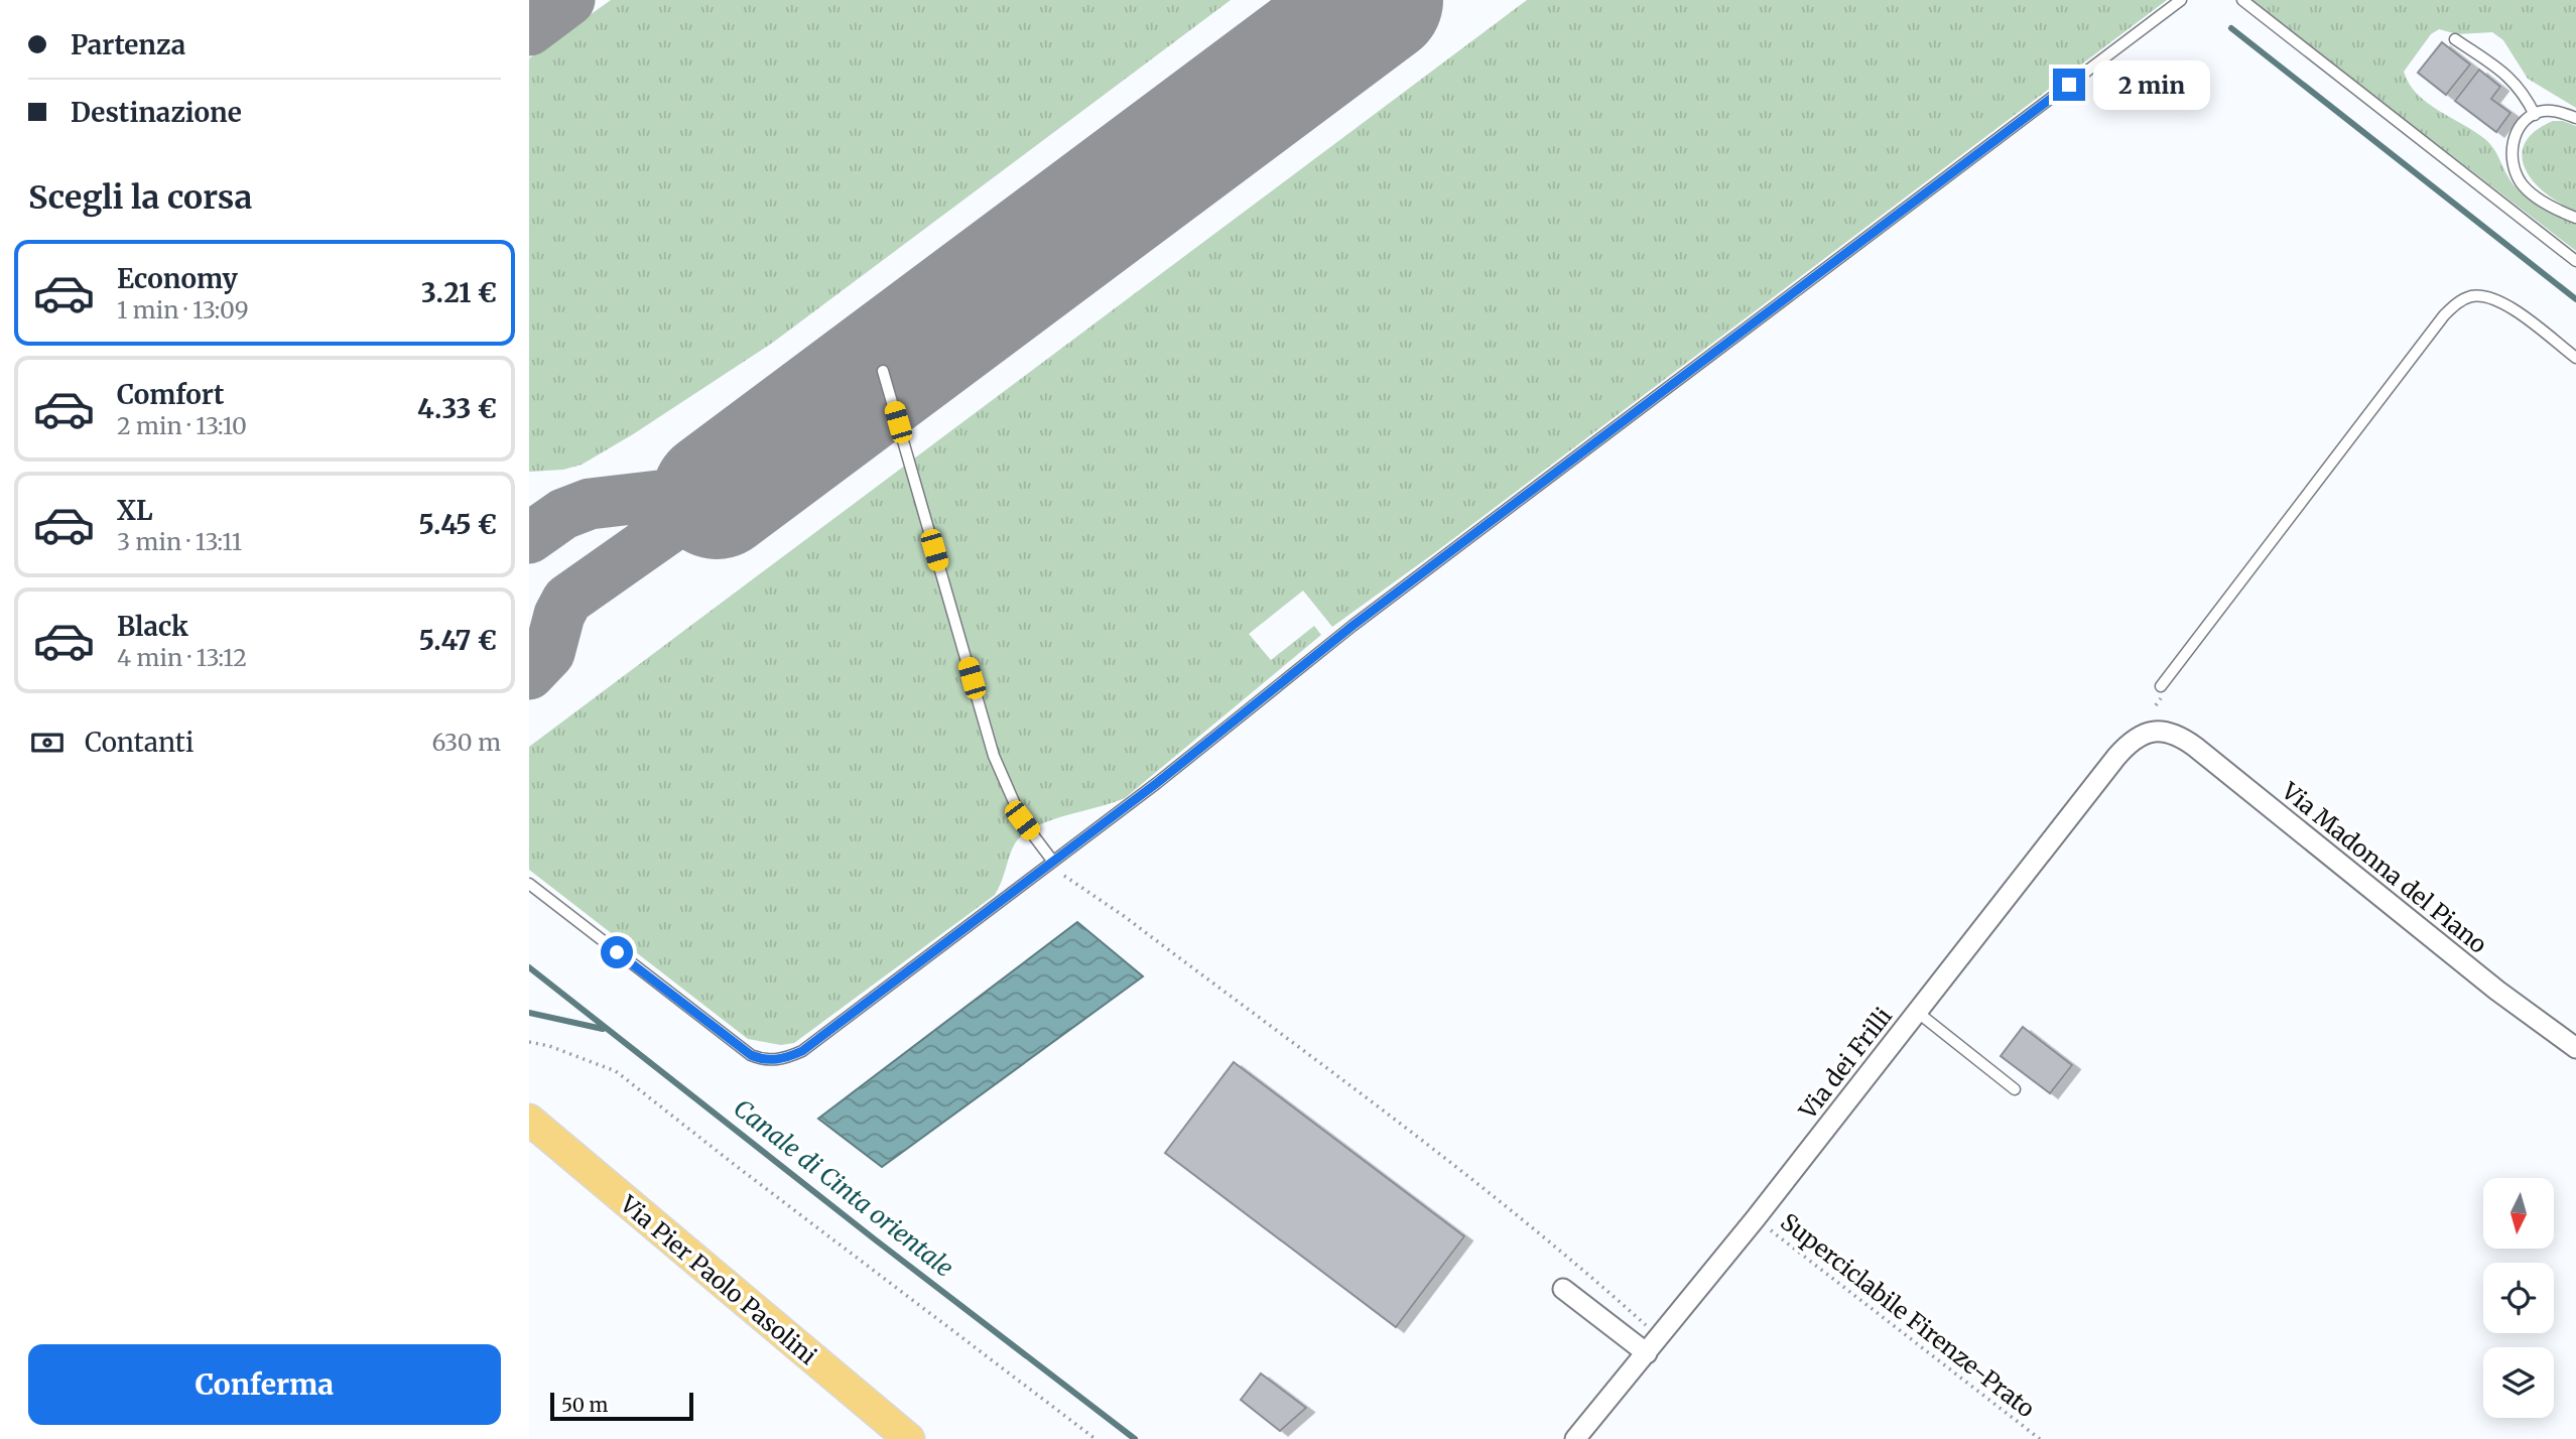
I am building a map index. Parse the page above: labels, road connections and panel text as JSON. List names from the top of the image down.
{
  "streets": {
    "main road": ["Via Pier Paolo Pasolini"],
    "street": ["Via Madonna del Piano", "Via dei Frilli"],
    "path": ["Superciclabile Firenze-Prato"]
  },
  "crossings": [
    ["Via Madonna del Piano", "Via dei Frilli"],
    ["Via dei Frilli", "Superciclabile Firenze-Prato"]
  ],
  "water": ["Canale di Cinta orientale"],
  "scale_bar": "50 m",
  "north": "bottom",
  "page": {
    "banner": ["Partenza", "Destinazione"],
    "bubble": "2 min",
    "heading": "Scegli la corsa",
    "list": [
      {
        "name": "Economy",
        "note": "1 min · 13:09",
        "value": "3.21 €"
      },
      {
        "name": "Comfort",
        "note": "2 min · 13:10",
        "value": "4.33 €"
      },
      {
        "name": "XL",
        "note": "3 min · 13:11",
        "value": "5.45 €"
      },
      {
        "name": "Black",
        "note": "4 min · 13:12",
        "value": "5.47 €"
      }
    ],
    "pay": ["Contanti", "630 m"],
    "buttons": "Conferma",
    "scale": "50 m"
  }
}
